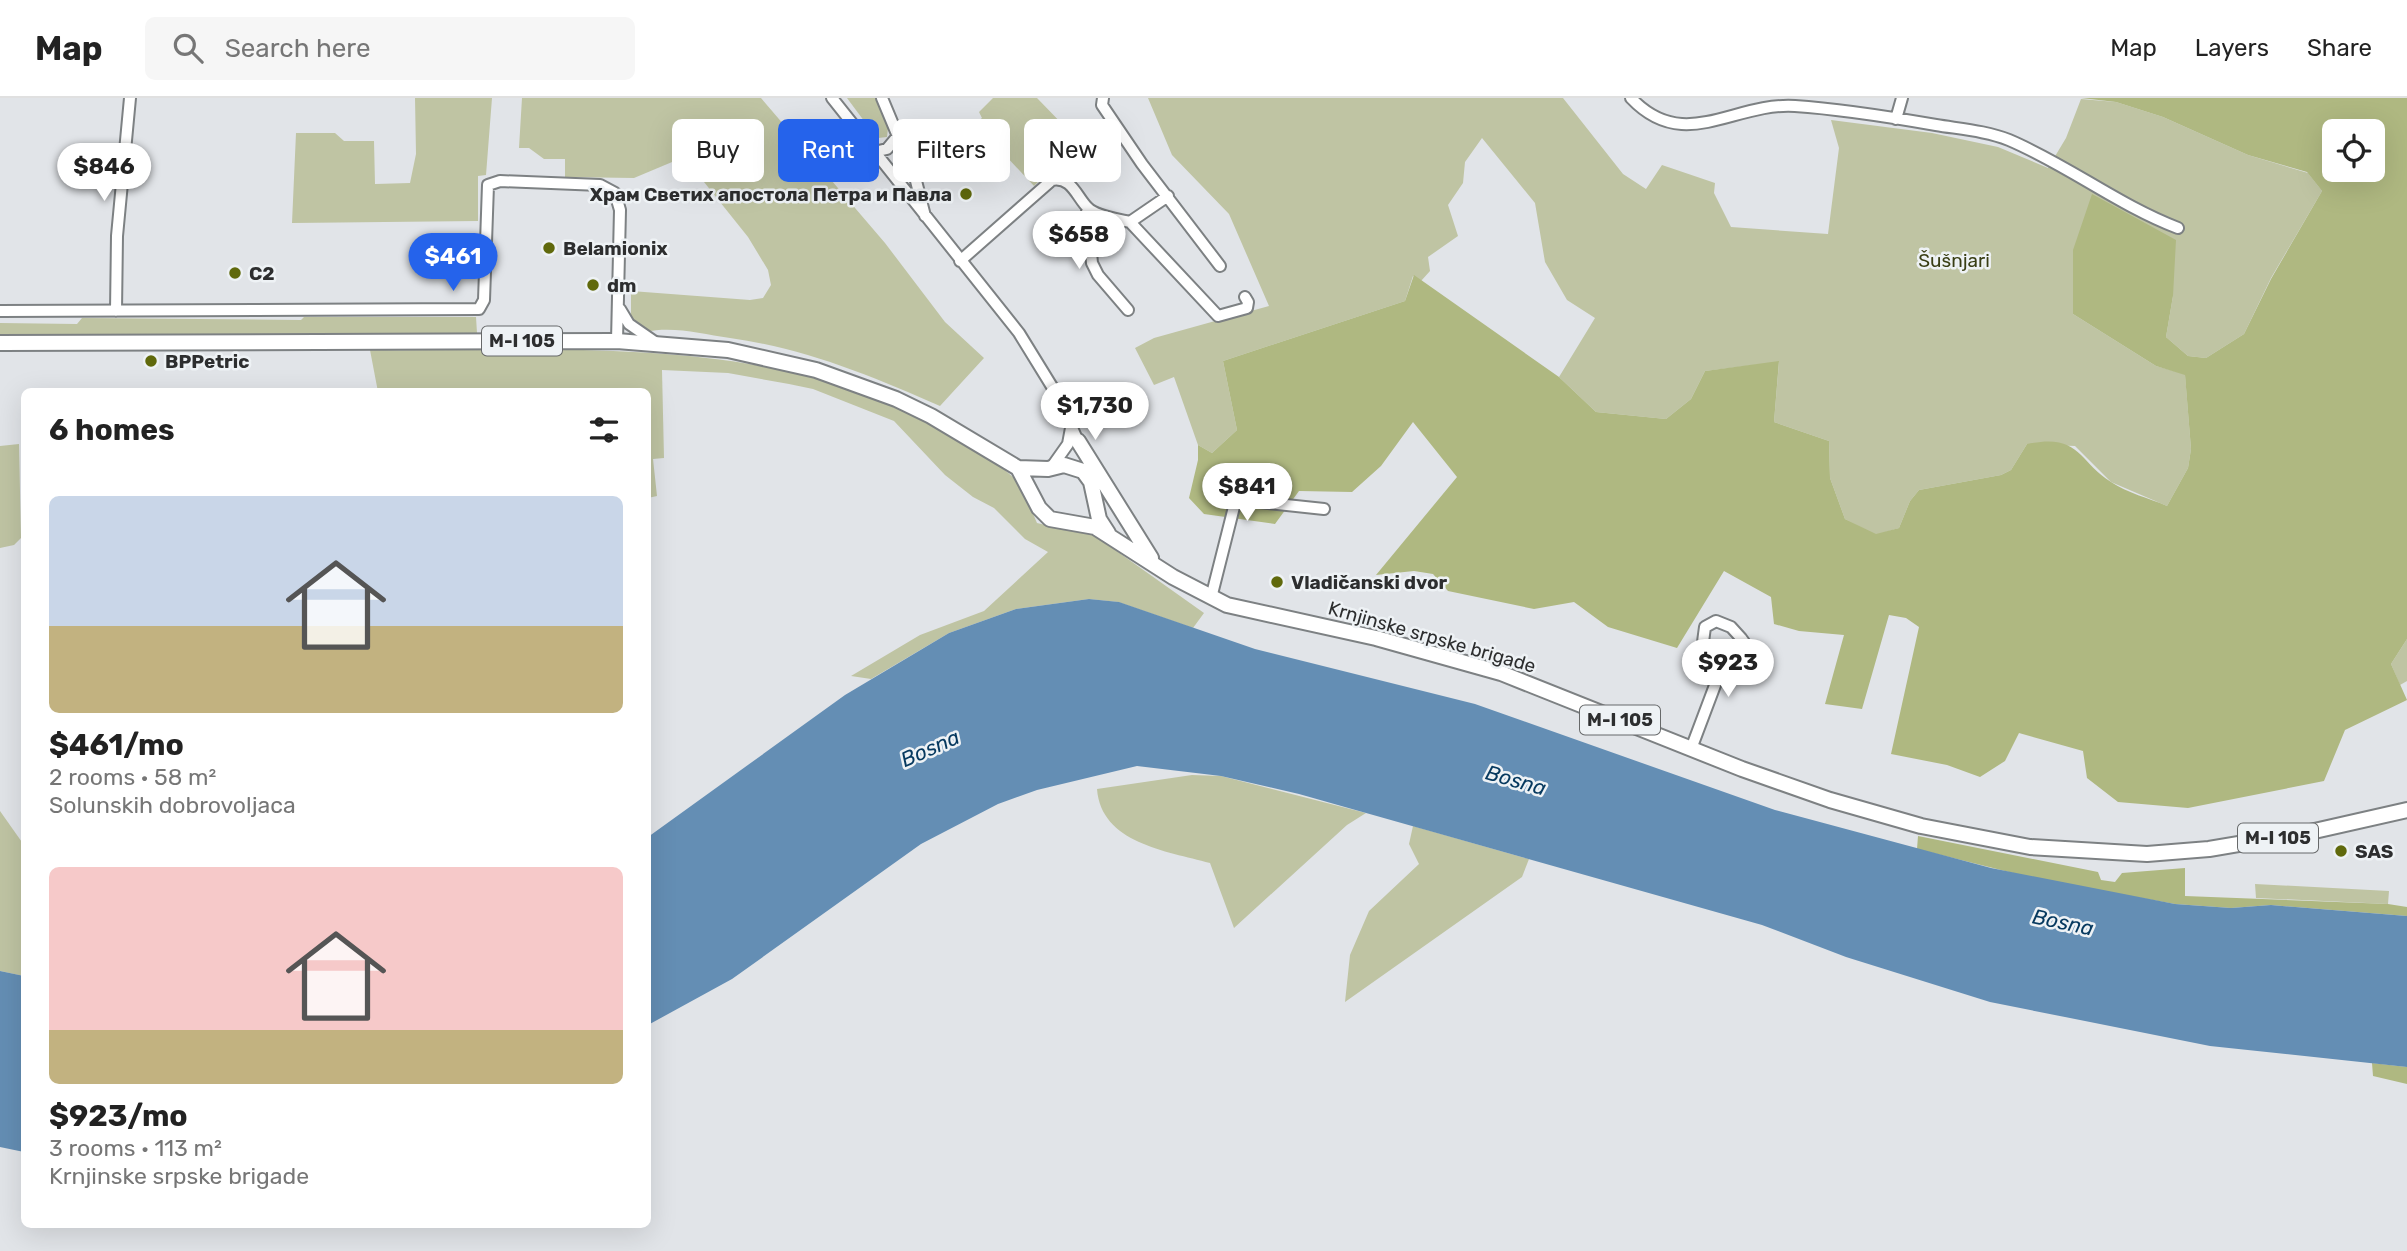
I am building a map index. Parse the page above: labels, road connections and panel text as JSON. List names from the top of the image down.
{
  "streets": {
    "main road": ["M-I 105", "Krnjinske srpske brigade"]
  },
  "crossings": [
    ["M-I 105", "Krnjinske srpske brigade"]
  ],
  "water": ["Bosna"],
  "parks": ["Šušnjari"],
  "places": [
    "Храм Светих апостола Петра и Павла",
    "Belamionix",
    "C2",
    "dm",
    "BPPetric",
    "Vladičanski dvor",
    "SAS"
  ],
  "page": {
    "header": "Map",
    "search": "Search here",
    "nav": ["Map", "Layers", "Share"],
    "chip": [
      "Buy",
      "Rent",
      "Filters",
      "New"
    ],
    "price": [
      "$846",
      "$658",
      "$461",
      "$1,730",
      "$841",
      "$923"
    ],
    "heading": "6 homes",
    "list": [
      {
        "name": "$461/mo",
        "note": "2 rooms · 58 m² · Solunskih dobrovoljaca"
      },
      {
        "name": "$923/mo",
        "note": "3 rooms · 113 m² · Krnjinske srpske brigade"
      }
    ]
  }
}
